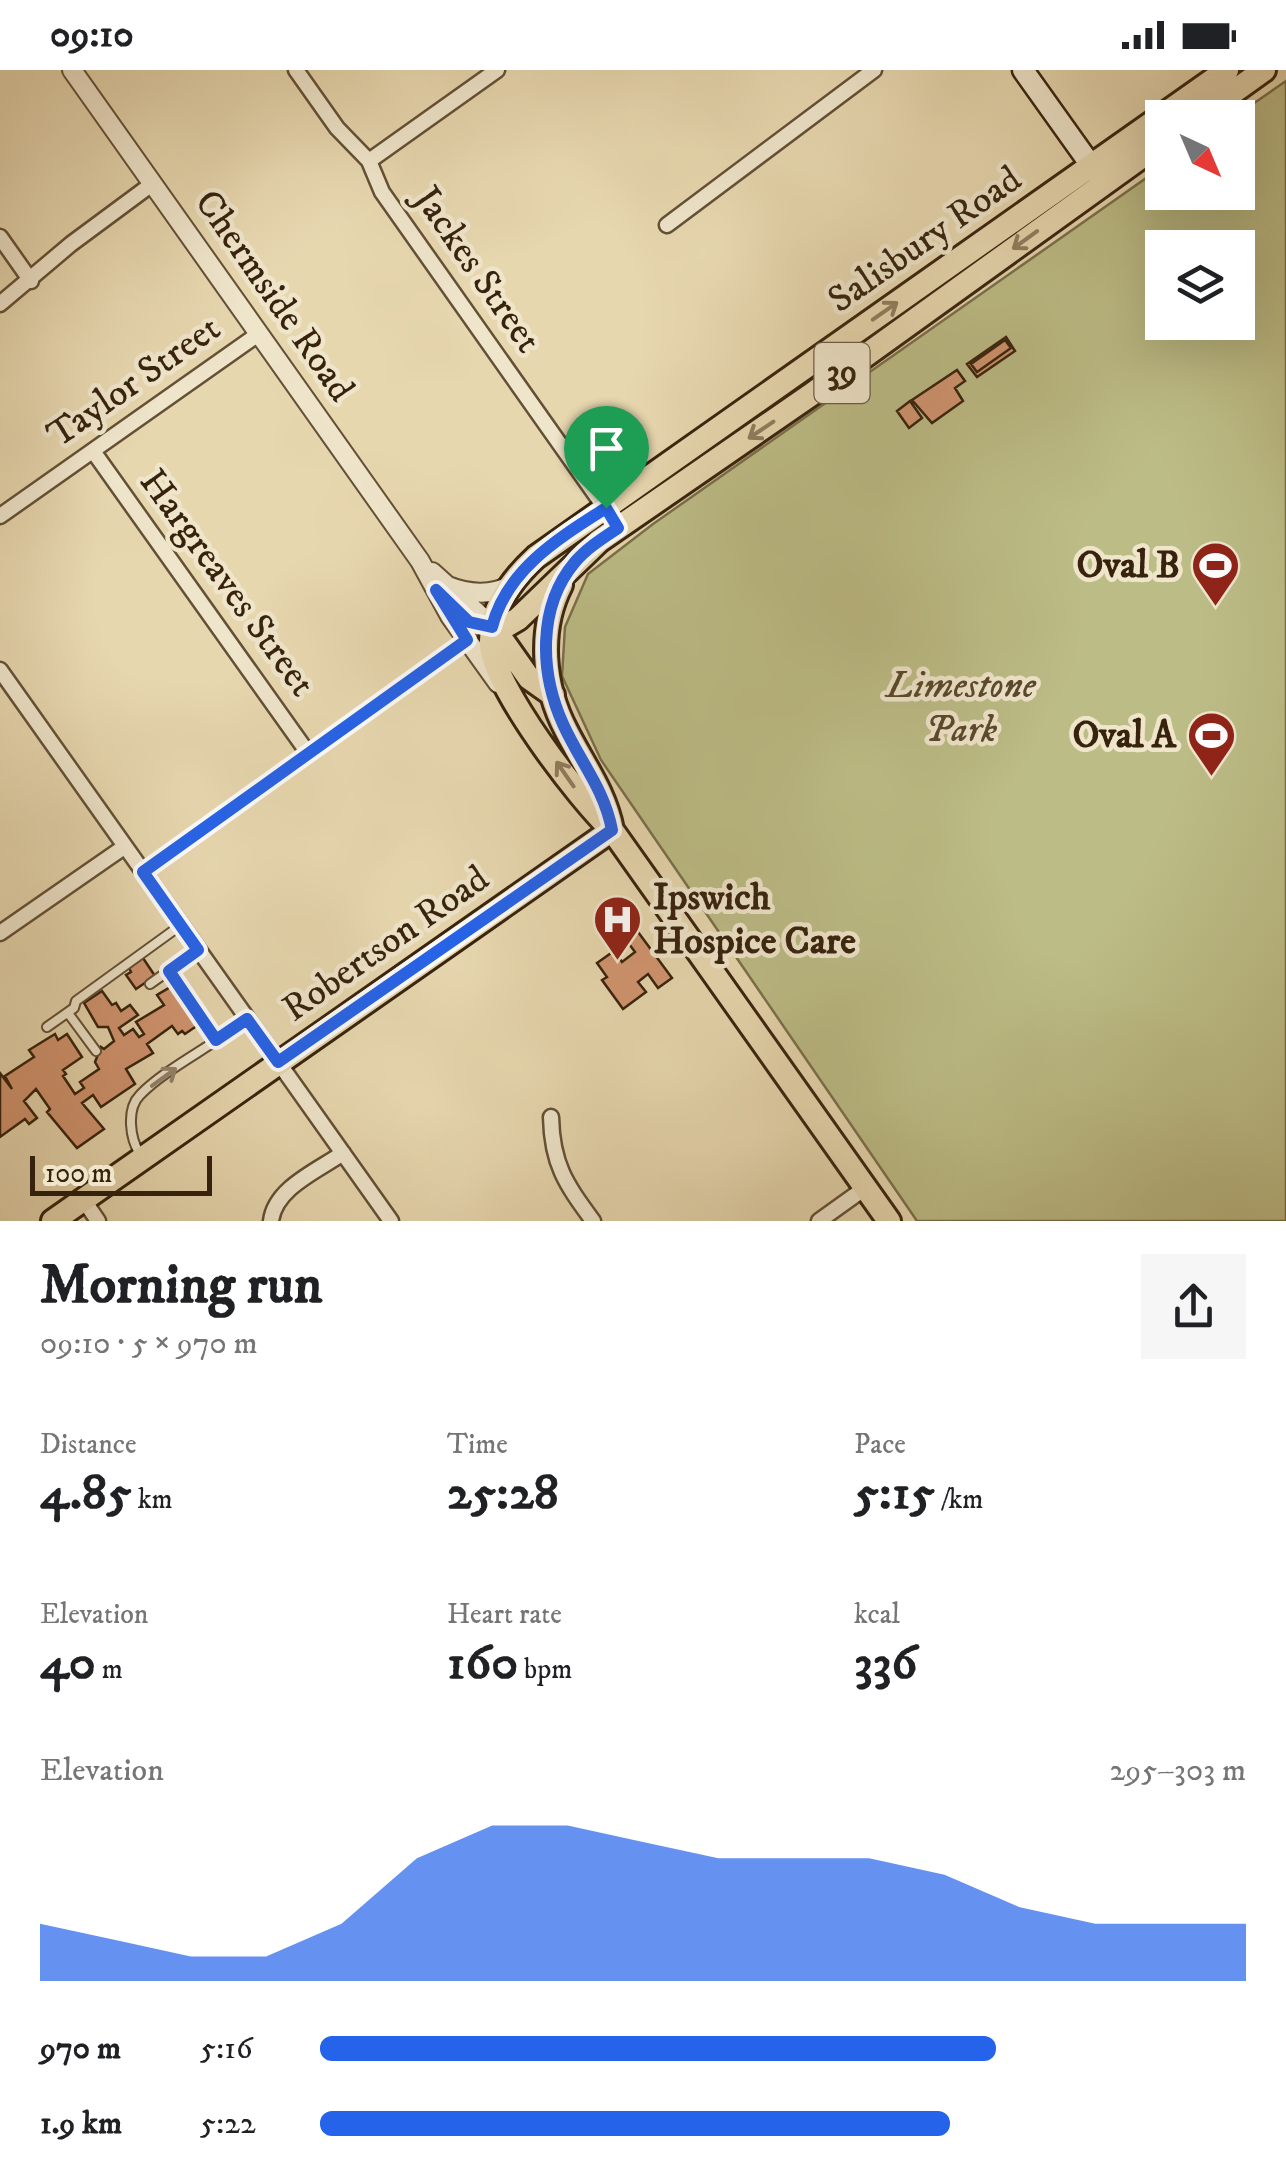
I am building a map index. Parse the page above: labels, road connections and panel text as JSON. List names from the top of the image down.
{
  "streets": {
    "main road": [
      "Salisbury Road",
      "Chermside Road",
      "39",
      "Robertson Road"
    ],
    "street": ["Jackes Street", "Taylor Street", "Hargreaves Street"]
  },
  "crossings": [
    ["Salisbury Road", "Jackes Street"],
    ["Salisbury Road", "Chermside Road"],
    ["Chermside Road", "Taylor Street"],
    ["Chermside Road", "Robertson Road"],
    ["Taylor Street", "Hargreaves Street"]
  ],
  "parks": ["Limestone Park"],
  "places": {
    "sports": ["Oval B", "Oval A"],
    "hospital": ["Ipswich Hospice Care"]
  },
  "scale_bar": "100 m",
  "north": "bottom right",
  "page": {
    "status": "09:10",
    "scale": "100 m",
    "heading": ["Morning run", "09:10 · 5 × 970 m"],
    "stats": [
      ["Distance", "4.85 km"],
      ["Time", "25:28"],
      ["Pace", "5:15 /km"],
      ["Elevation", "40 m"],
      ["Heart rate", "160 bpm"],
      ["kcal", "336"]
    ],
    "chart": ["Elevation", "295–303 m"],
    "list": [
      {
        "name": "970 m",
        "note": "5:16"
      },
      {
        "name": "1.9 km",
        "note": "5:22"
      }
    ]
  }
}
